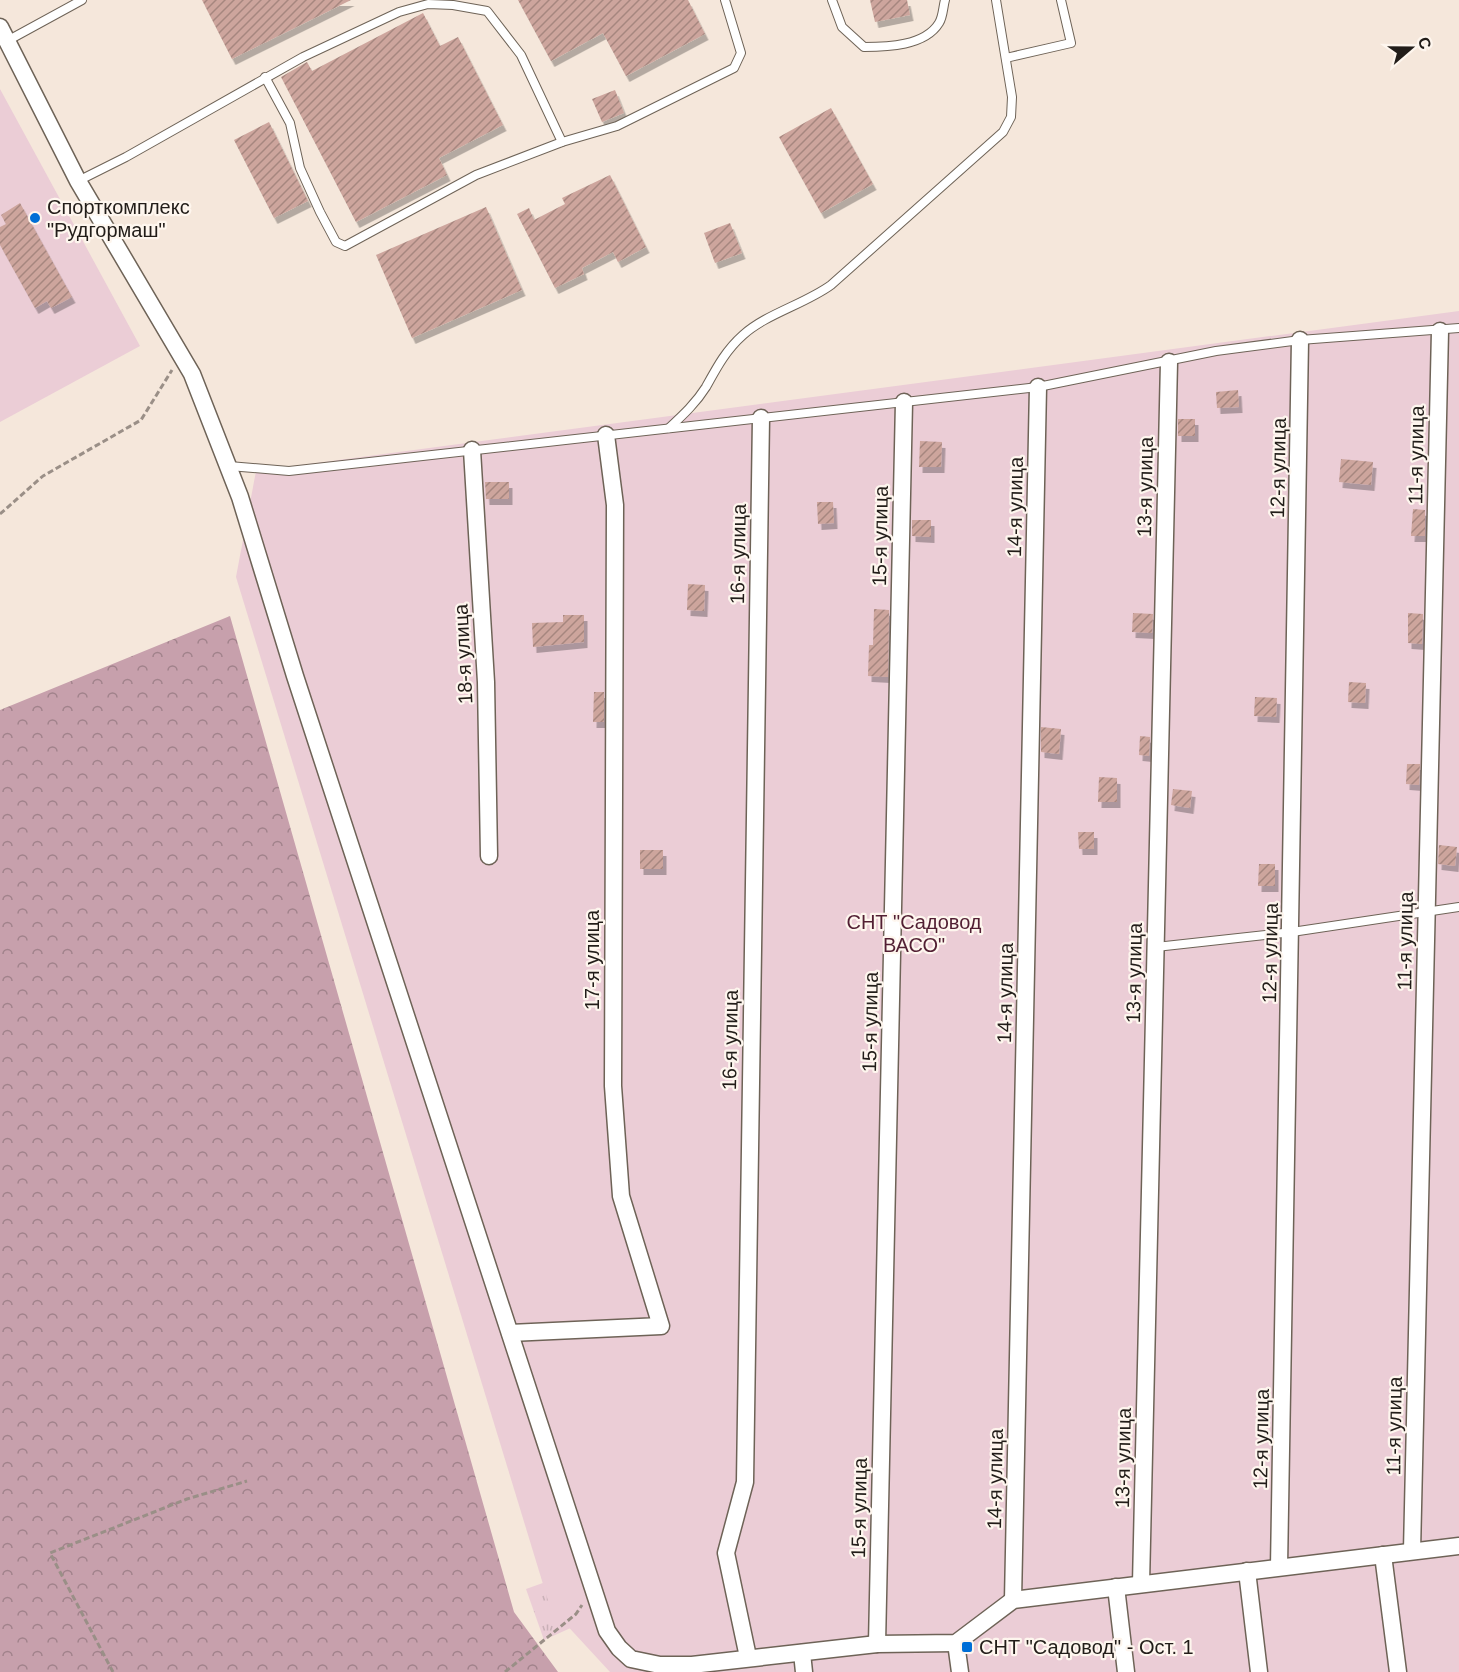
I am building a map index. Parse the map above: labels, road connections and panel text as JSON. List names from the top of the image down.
{
  "streets": {
    "street": [
      "11-я улица",
      "12-я улица",
      "13-я улица",
      "14-я улица",
      "15-я улица",
      "16-я улица",
      "18-я улица",
      "17-я улица"
    ]
  },
  "parks": ["СНТ \"Садовод ВАСО\""],
  "places": {
    "other": ["Спорткомплекс \"Рудгормаш\""],
    "transit": ["СНТ \"Садовод\" - Ост. 1"]
  },
  "north": "right"
}
